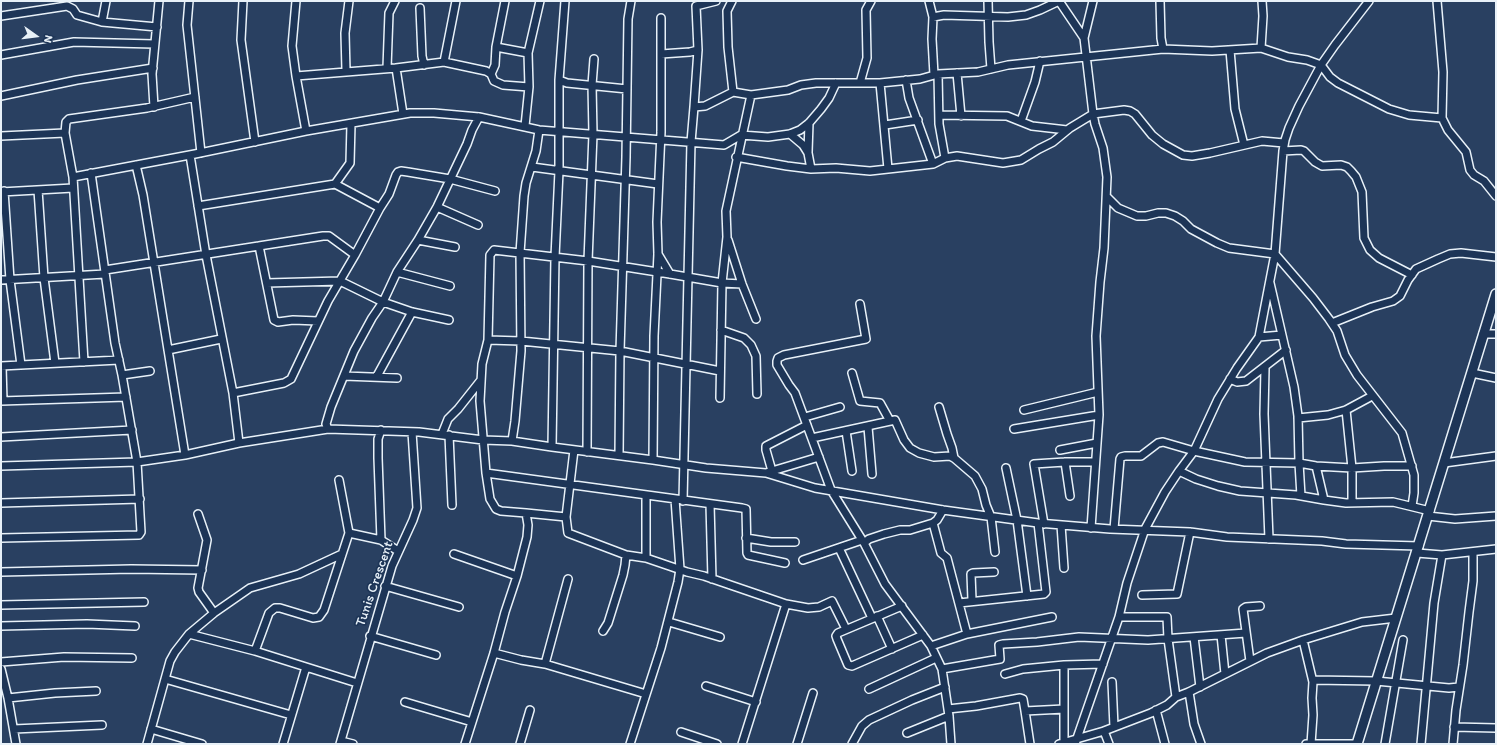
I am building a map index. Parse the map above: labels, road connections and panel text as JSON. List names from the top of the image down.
{
  "streets": {
    "street": ["Tunis Crescent"]
  },
  "north": "right"
}
